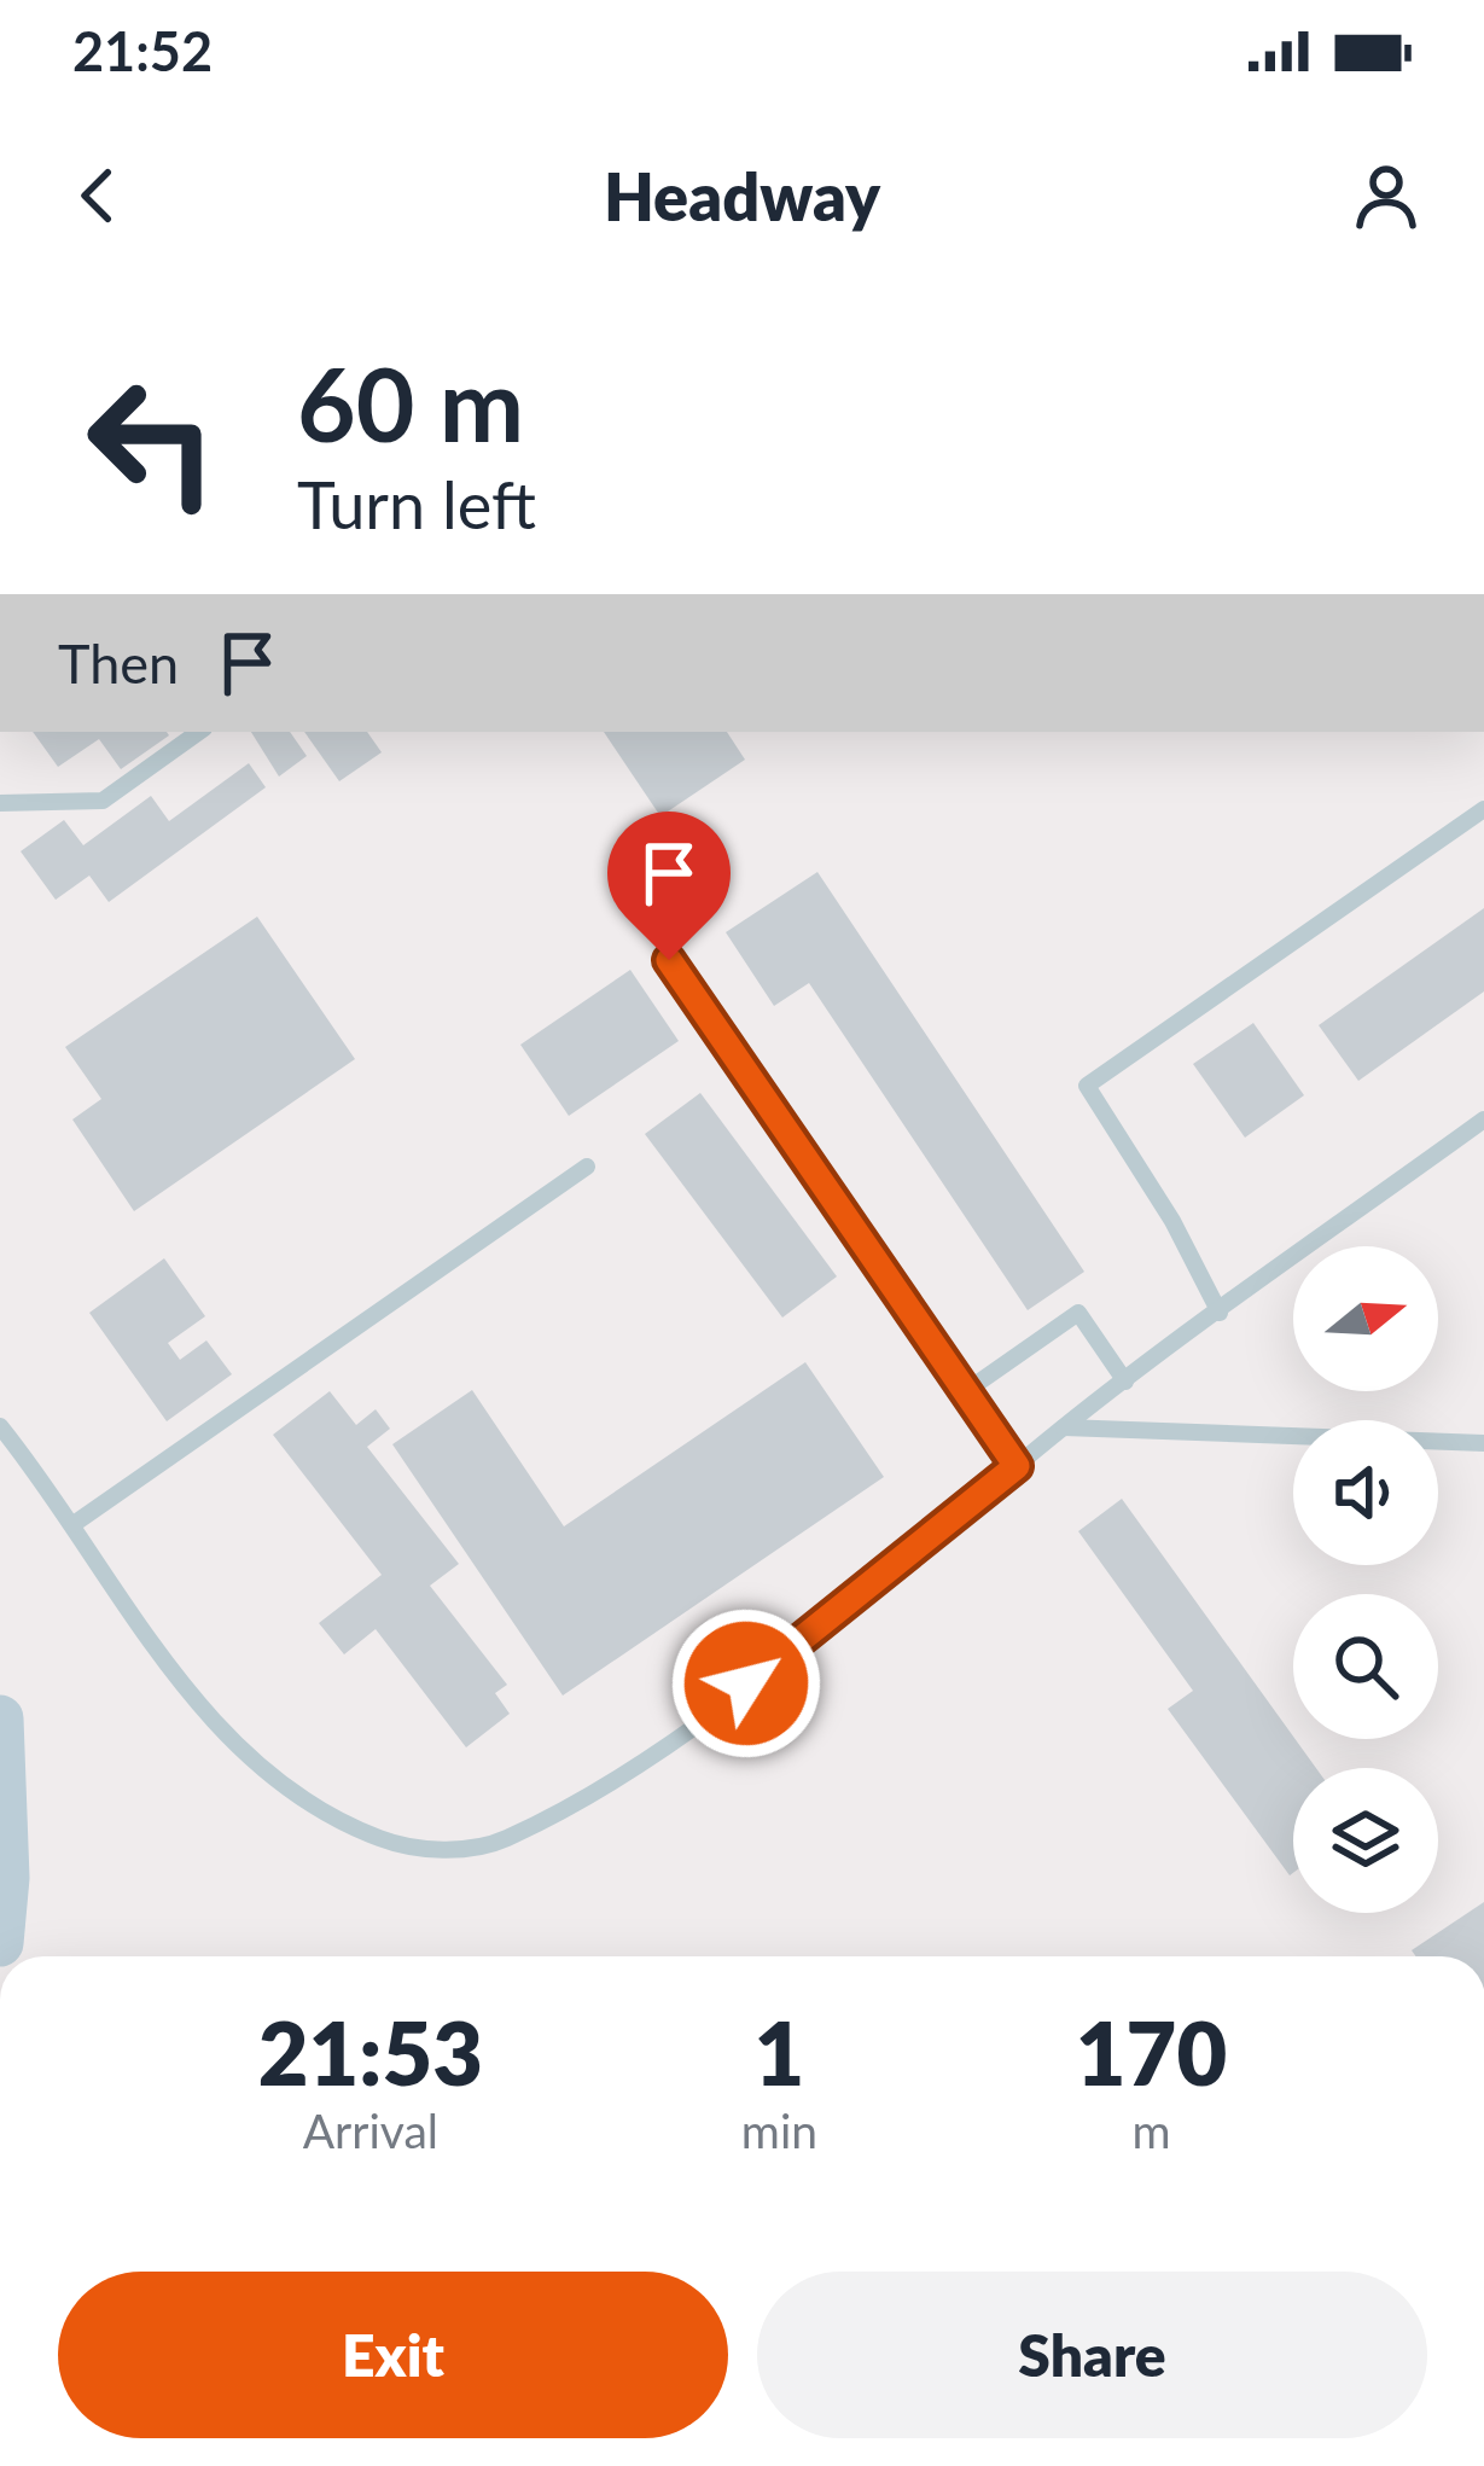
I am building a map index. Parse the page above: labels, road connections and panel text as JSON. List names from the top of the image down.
{
  "north": "right",
  "page": {
    "status": "21:52",
    "header": "Headway",
    "turn": ["60 m", "Turn left"],
    "then": "Then",
    "eta": [
      "21:53",
      "Arrival",
      "1",
      "min",
      "170",
      "m"
    ],
    "buttons": ["Exit", "Share"]
  }
}
